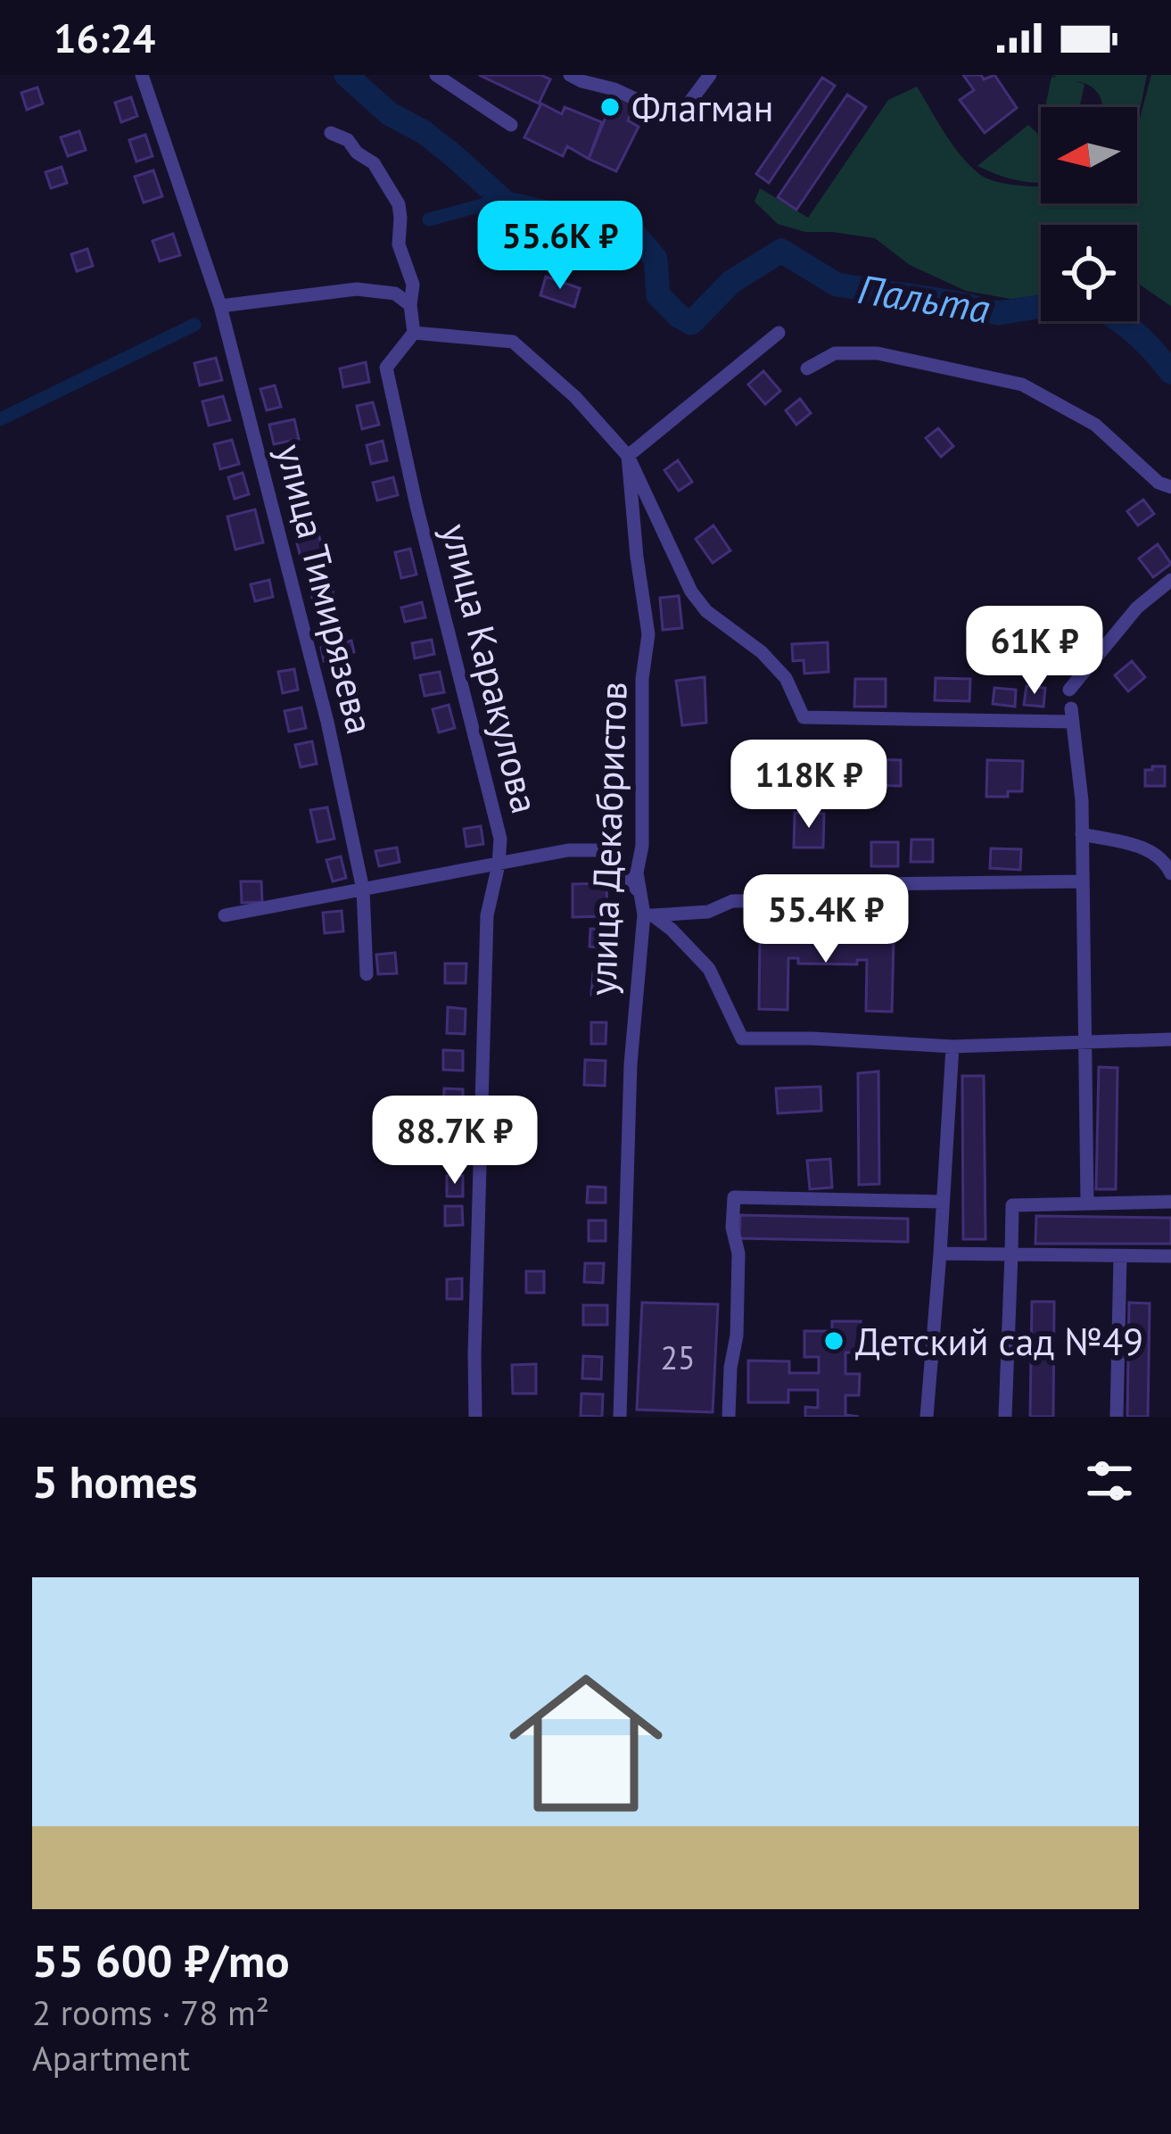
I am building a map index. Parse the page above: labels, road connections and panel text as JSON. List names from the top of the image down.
{
  "streets": {
    "street": ["улица Тимирязева", "улица Каракулова", "улица Декабристов"]
  },
  "water": ["Пальта"],
  "places": ["Флагман", "Детский сад №49"],
  "house_numbers": ["25"],
  "north": "left",
  "page": {
    "status": "16:24",
    "price": [
      "55.6K ₽",
      "61K ₽",
      "118K ₽",
      "55.4K ₽",
      "88.7K ₽"
    ],
    "heading": "5 homes",
    "list": [
      {
        "name": "55 600 ₽/mo",
        "note": "2 rooms · 78 m² · Apartment"
      }
    ]
  }
}
